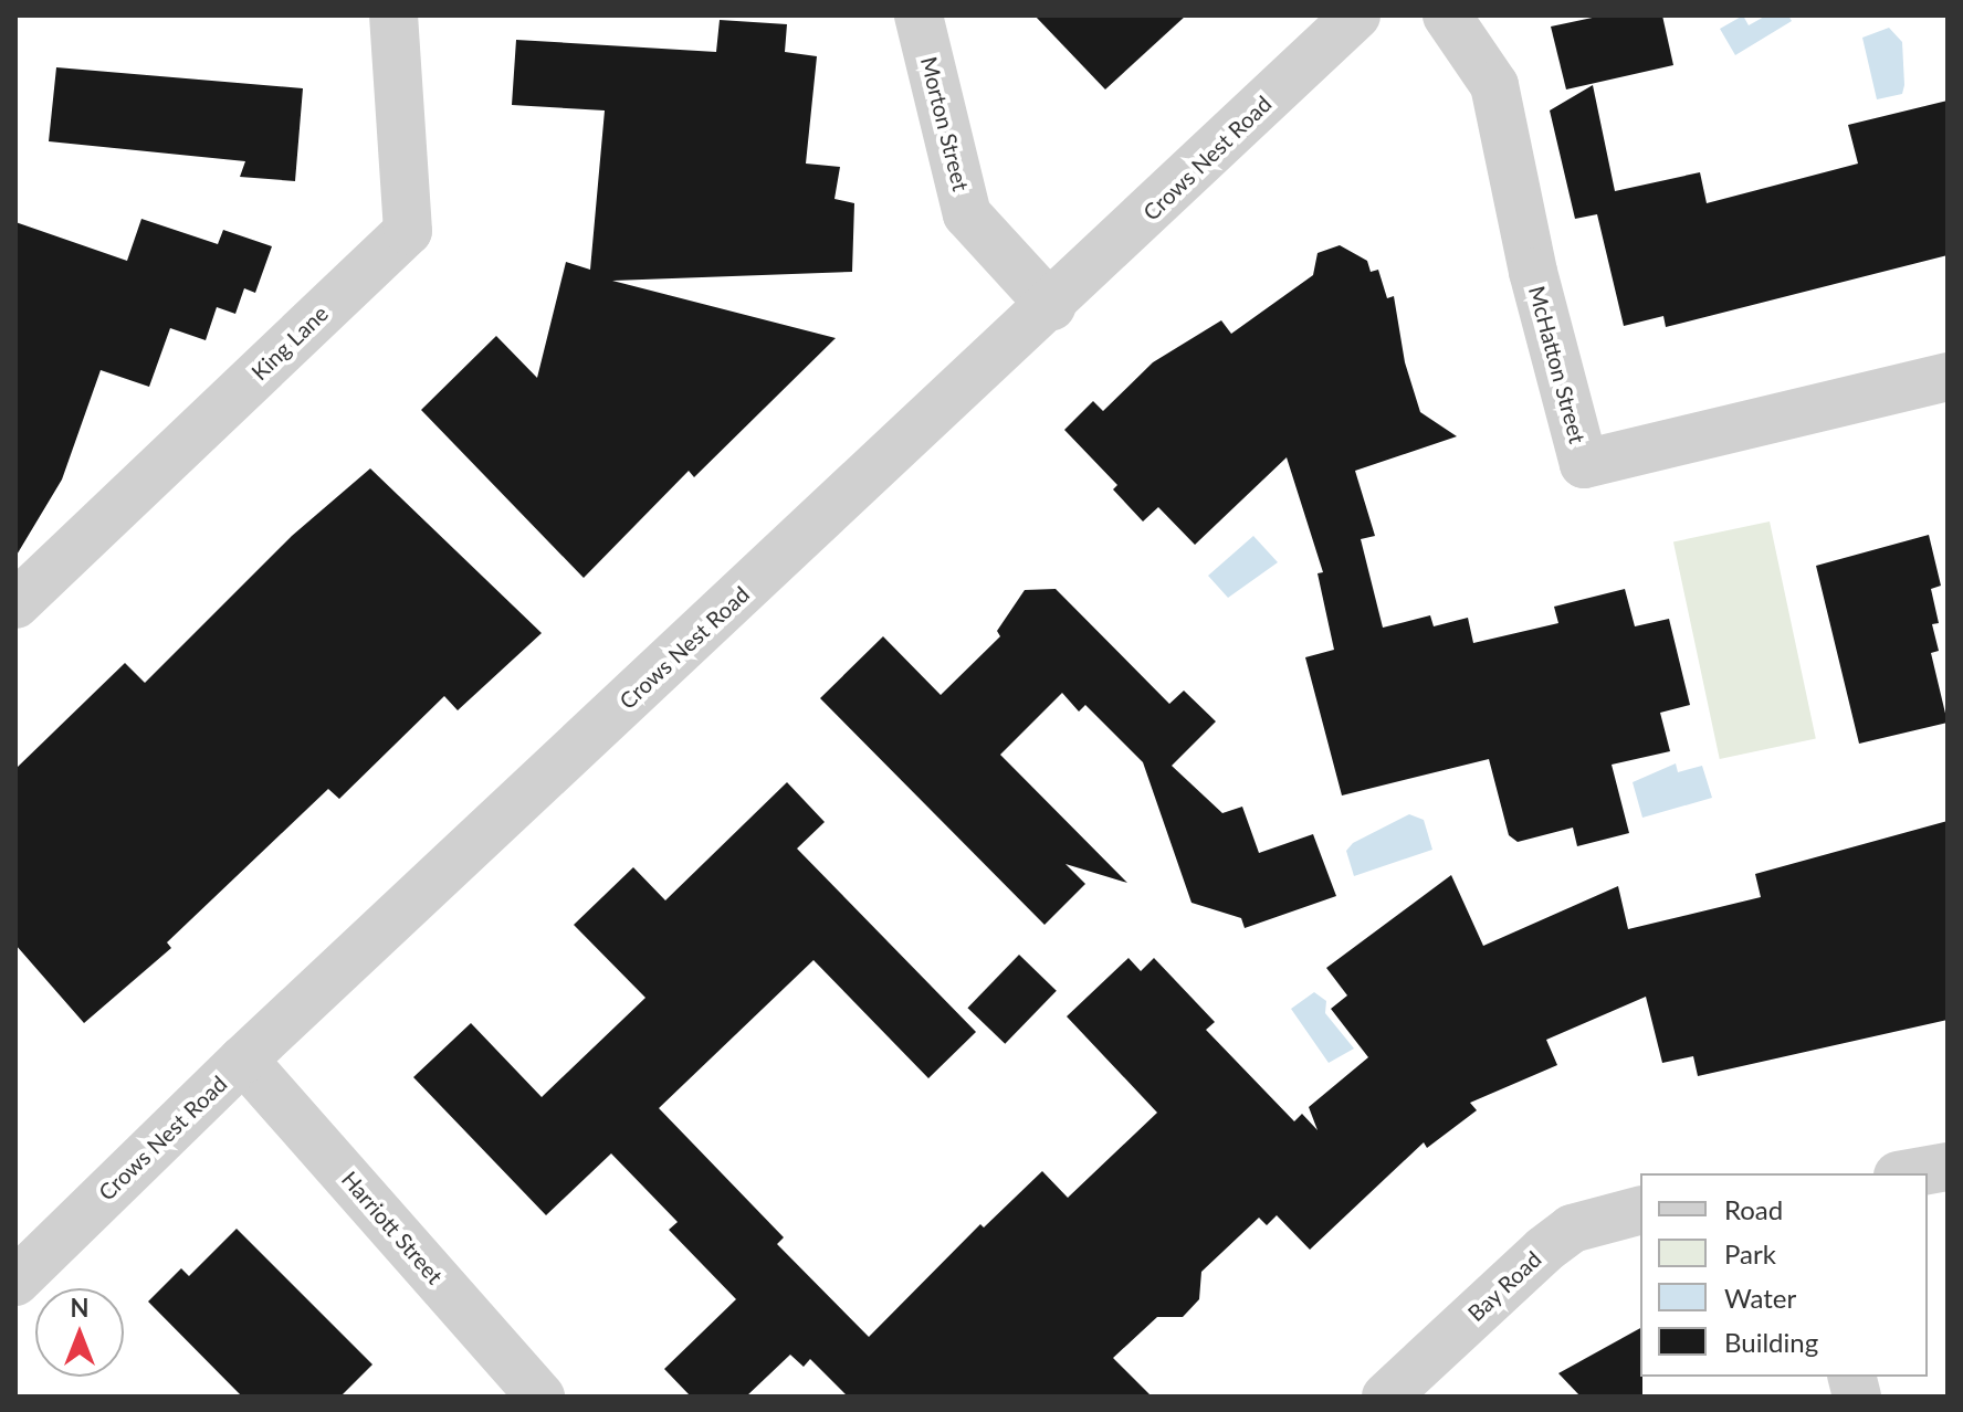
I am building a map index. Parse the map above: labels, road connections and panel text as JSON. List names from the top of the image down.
{
  "streets": {
    "street": [
      "Morton Street",
      "Crows Nest Road",
      "King Lane",
      "McHatton Street",
      "Harriott Street",
      "Bay Road"
    ]
  },
  "crossings": [
    ["Morton Street", "Crows Nest Road"],
    ["Crows Nest Road", "Harriott Street"]
  ],
  "legend": [
    "Road",
    "Park",
    "Water",
    "Building"
  ],
  "north": "top"
}
